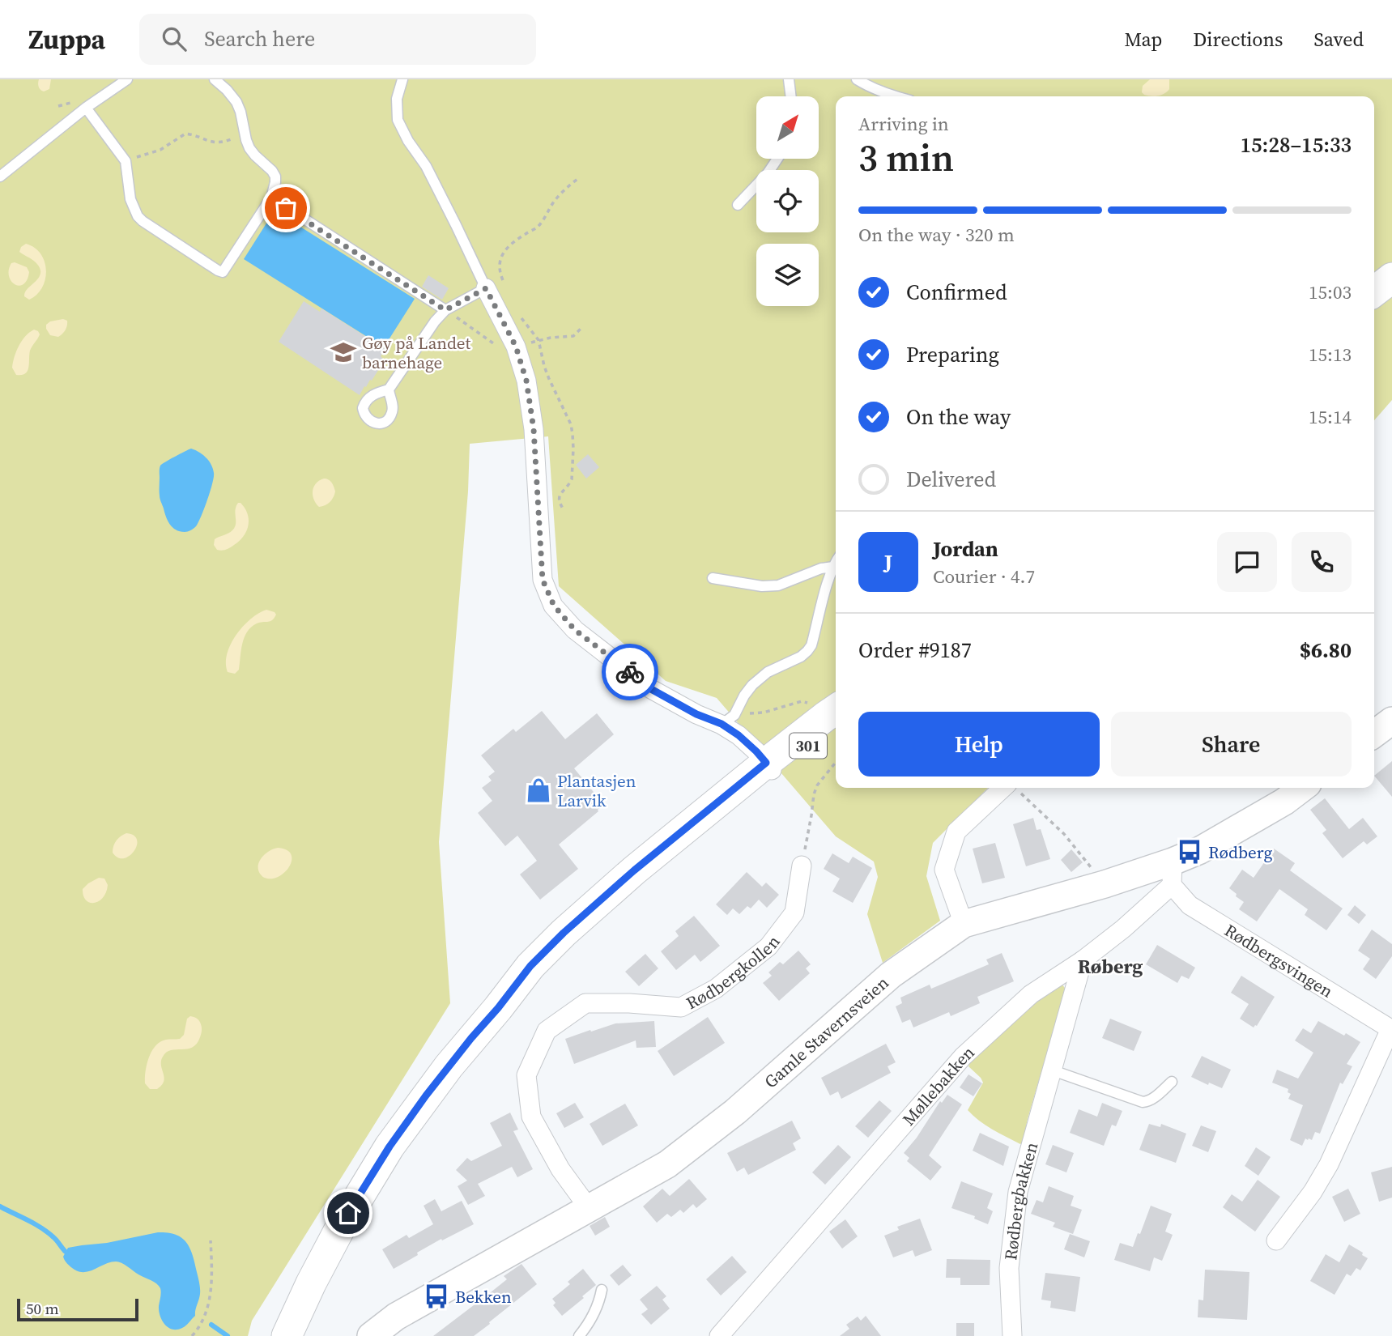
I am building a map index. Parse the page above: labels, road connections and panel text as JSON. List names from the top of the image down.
{
  "streets": {
    "main road": ["301"],
    "street": [
      "Rødbergsvingen",
      "Rødbergkollen",
      "Gamle Stavernsveien",
      "Møllebakken",
      "Rødbergbakken"
    ]
  },
  "crossings": [
    ["Rødbergsvingen", "Gamle Stavernsveien"],
    ["Rødbergsvingen", "Møllebakken"],
    ["Rødbergkollen", "Gamle Stavernsveien"],
    ["Gamle Stavernsveien", "Møllebakken"],
    ["Møllebakken", "Rødbergbakken"]
  ],
  "districts": ["Røberg"],
  "places": {
    "school or university": ["Gøy på Landet barnehage"],
    "shop": ["Plantasjen Larvik"],
    "bus stop": ["Rødberg", "Bekken"]
  },
  "scale_bar": "50 m",
  "north": "top right",
  "page": {
    "header": "Zuppa",
    "search": "Search here",
    "nav": ["Map", "Directions", "Saved"],
    "heading": ["3 min", "Arriving in", "15:28–15:33"],
    "panel": [
      "Jordan",
      "Courier · 4.7",
      "Order #9187",
      "$6.80"
    ],
    "bar": "On the way · 320 m",
    "list": [
      ["Confirmed", "15:03"],
      ["Preparing", "15:13"],
      ["On the way", "15:14"],
      "Delivered"
    ],
    "round": "J",
    "buttons": ["Help", "Share"],
    "scale": "50 m"
  }
}
